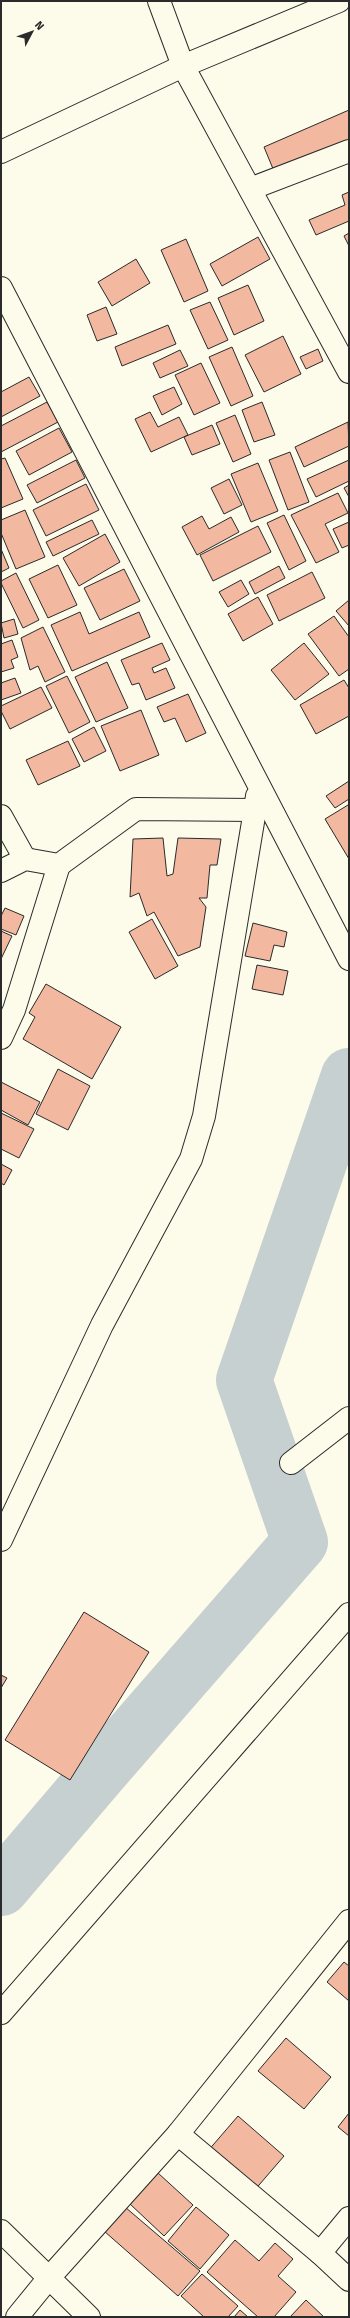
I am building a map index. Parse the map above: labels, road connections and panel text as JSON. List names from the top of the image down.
{
  "north": "top right"
}
